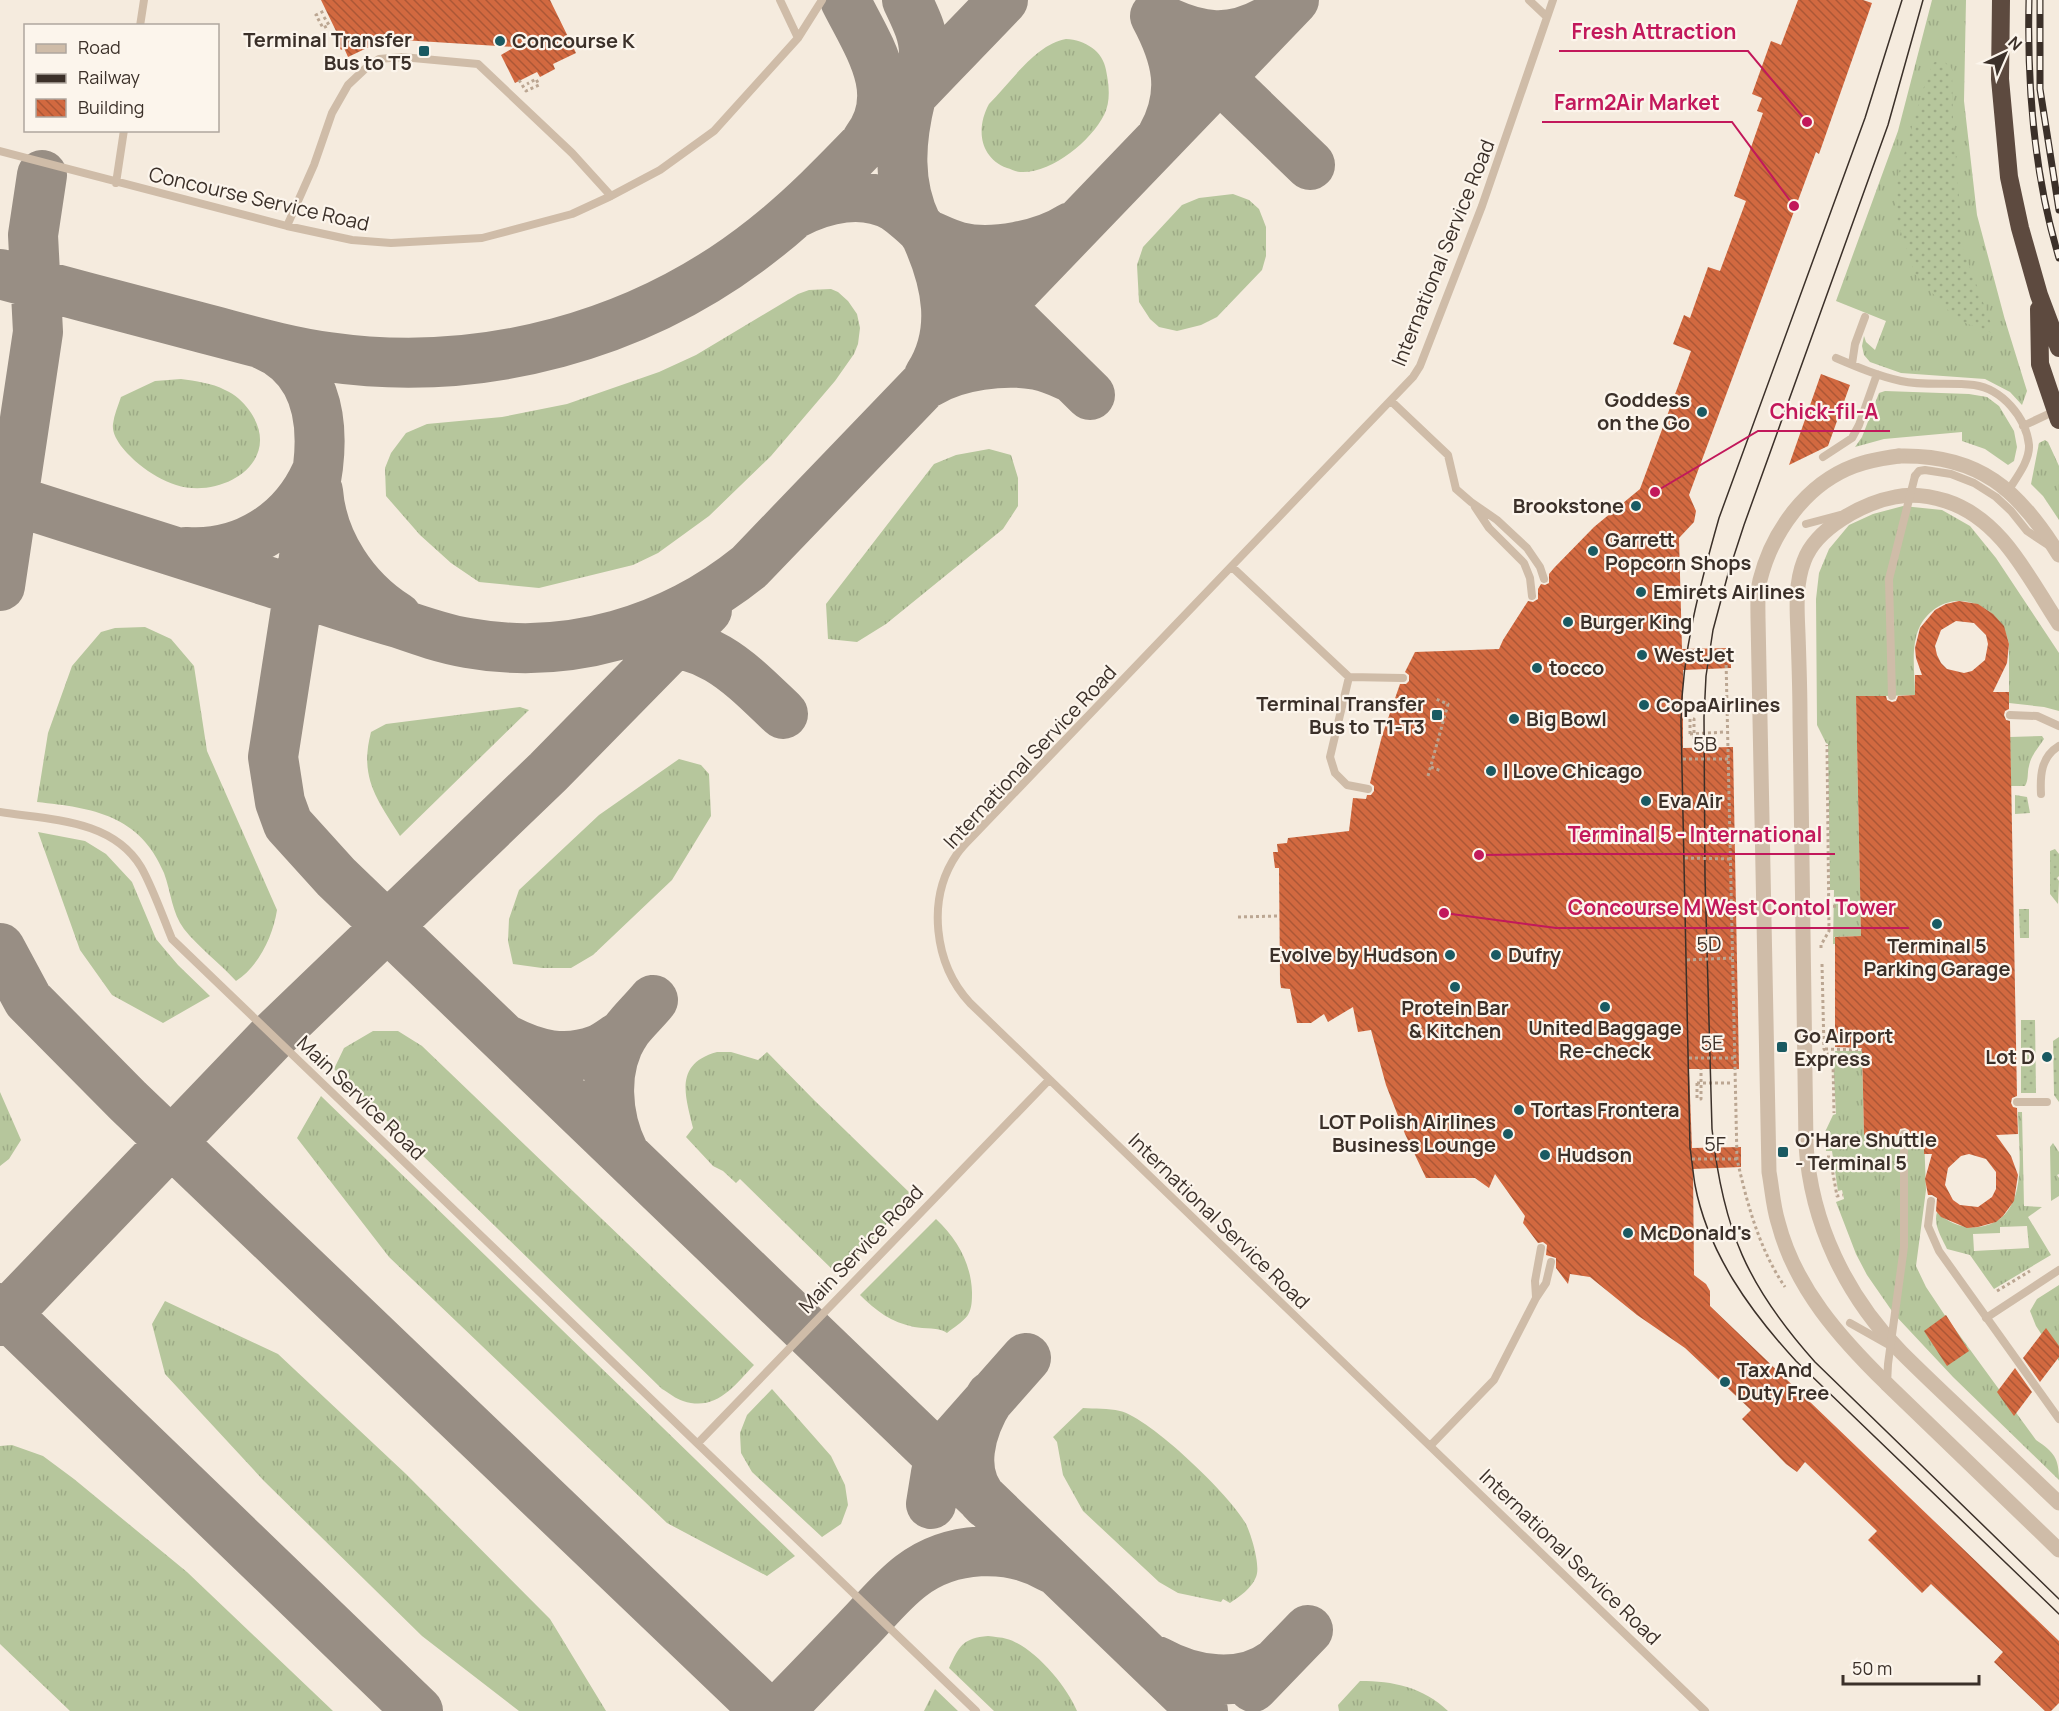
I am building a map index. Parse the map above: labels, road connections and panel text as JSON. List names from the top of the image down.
{
  "streets": {
    "lane": ["Concourse Service Road", "International Service Road", "Main Service Road"],
    "path": [
      "5B",
      "5D",
      "5E",
      "5F"
    ]
  },
  "crossings": [
    ["International Service Road", "Main Service Road"]
  ],
  "places": {
    "other": [
      "Concourse K",
      "Fresh Attraction",
      "Farm2Air Market",
      "Goddess on the Go",
      "Chick-fil-A",
      "Brookstone",
      "Garrett Popcorn Shops",
      "Emirets Airlines",
      "Burger King",
      "WestJet",
      "tocco",
      "CopaAirlines",
      "Big Bowl",
      "I Love Chicago",
      "Eva Air",
      "Terminal 5 - International",
      "Concourse M West Contol Tower",
      "Terminal 5 Parking Garage",
      "Evolve by Hudson",
      "Dufry",
      "Protein Bar & Kitchen",
      "United Baggage Re-check",
      "Lot D",
      "Tortas Frontera",
      "LOT Polish Airlines Business Lounge",
      "Hudson",
      "McDonald's",
      "Tax And Duty Free"
    ],
    "transit": [
      "Terminal Transfer Bus to T5",
      "Terminal Transfer Bus to T1-T3",
      "Go Airport Express",
      "O'Hare Shuttle - Terminal 5"
    ]
  },
  "legend": ["Road", "Railway", "Building"],
  "scale_bar": "50 m",
  "north": "top right"
}
